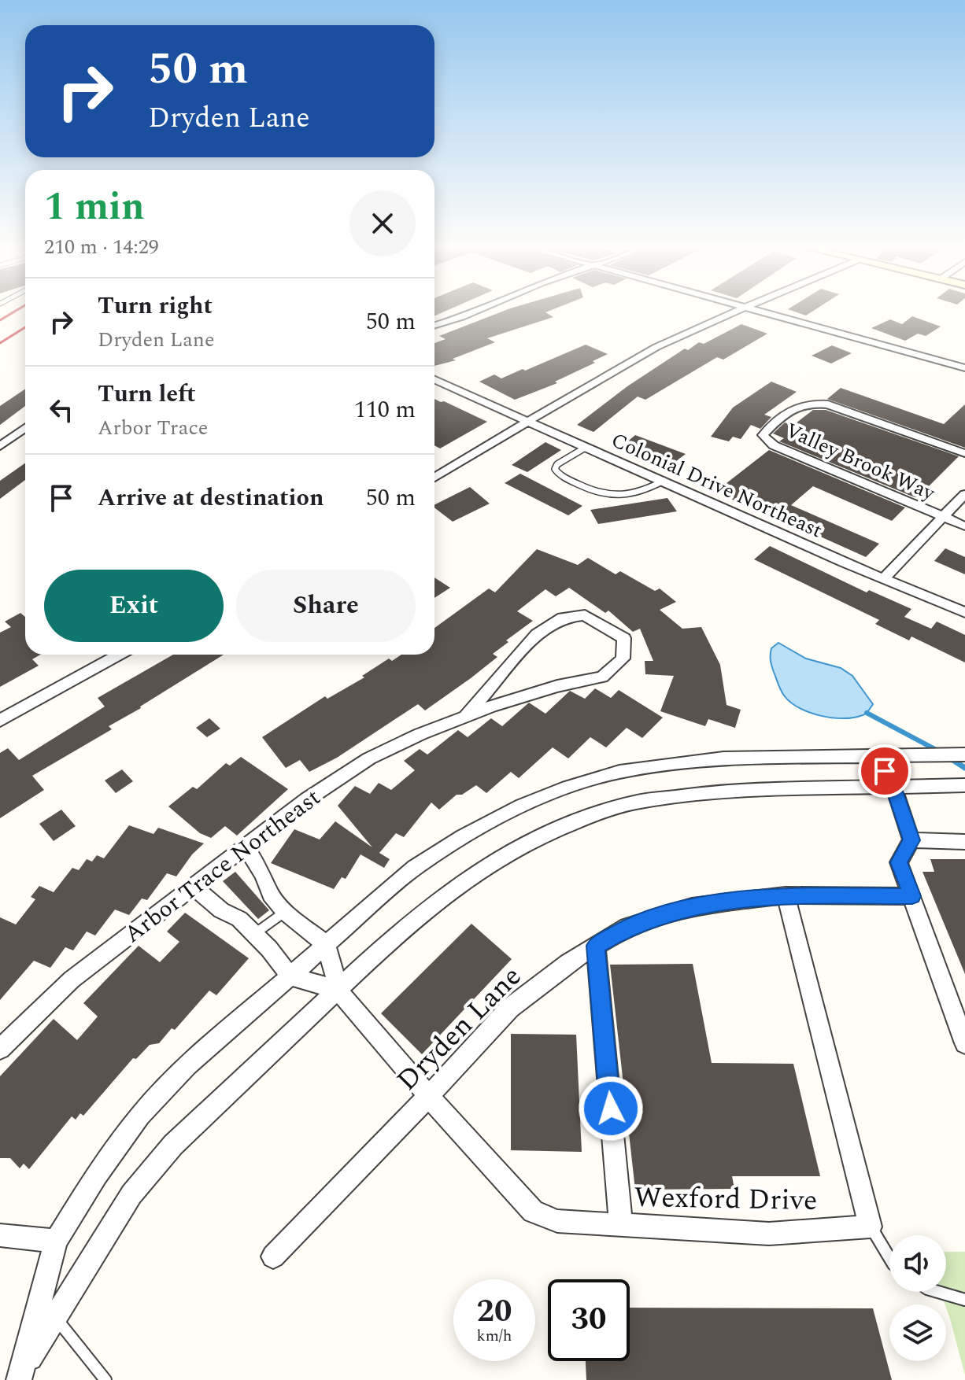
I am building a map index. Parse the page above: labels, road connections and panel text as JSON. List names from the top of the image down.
{
  "streets": {
    "street": [
      "Valley Brook Way",
      "Colonial Drive Northeast",
      "Arbor Trace Northeast",
      "Dryden Lane",
      "Wexford Drive"
    ]
  },
  "crossings": [
    ["Dryden Lane", "Wexford Drive"]
  ],
  "page": {
    "turn": ["50 m", "Dryden Lane"],
    "heading": ["1 min", "210 m · 14:29"],
    "list": [
      {
        "name": "Turn right",
        "note": "Dryden Lane",
        "value": "50 m"
      },
      {
        "name": "Turn left",
        "note": "Arbor Trace",
        "value": "110 m"
      },
      {
        "name": "Arrive at destination",
        "value": "50 m"
      }
    ],
    "buttons": ["Exit", "Share"],
    "speed": "20 km/h",
    "limit": "30"
  }
}
